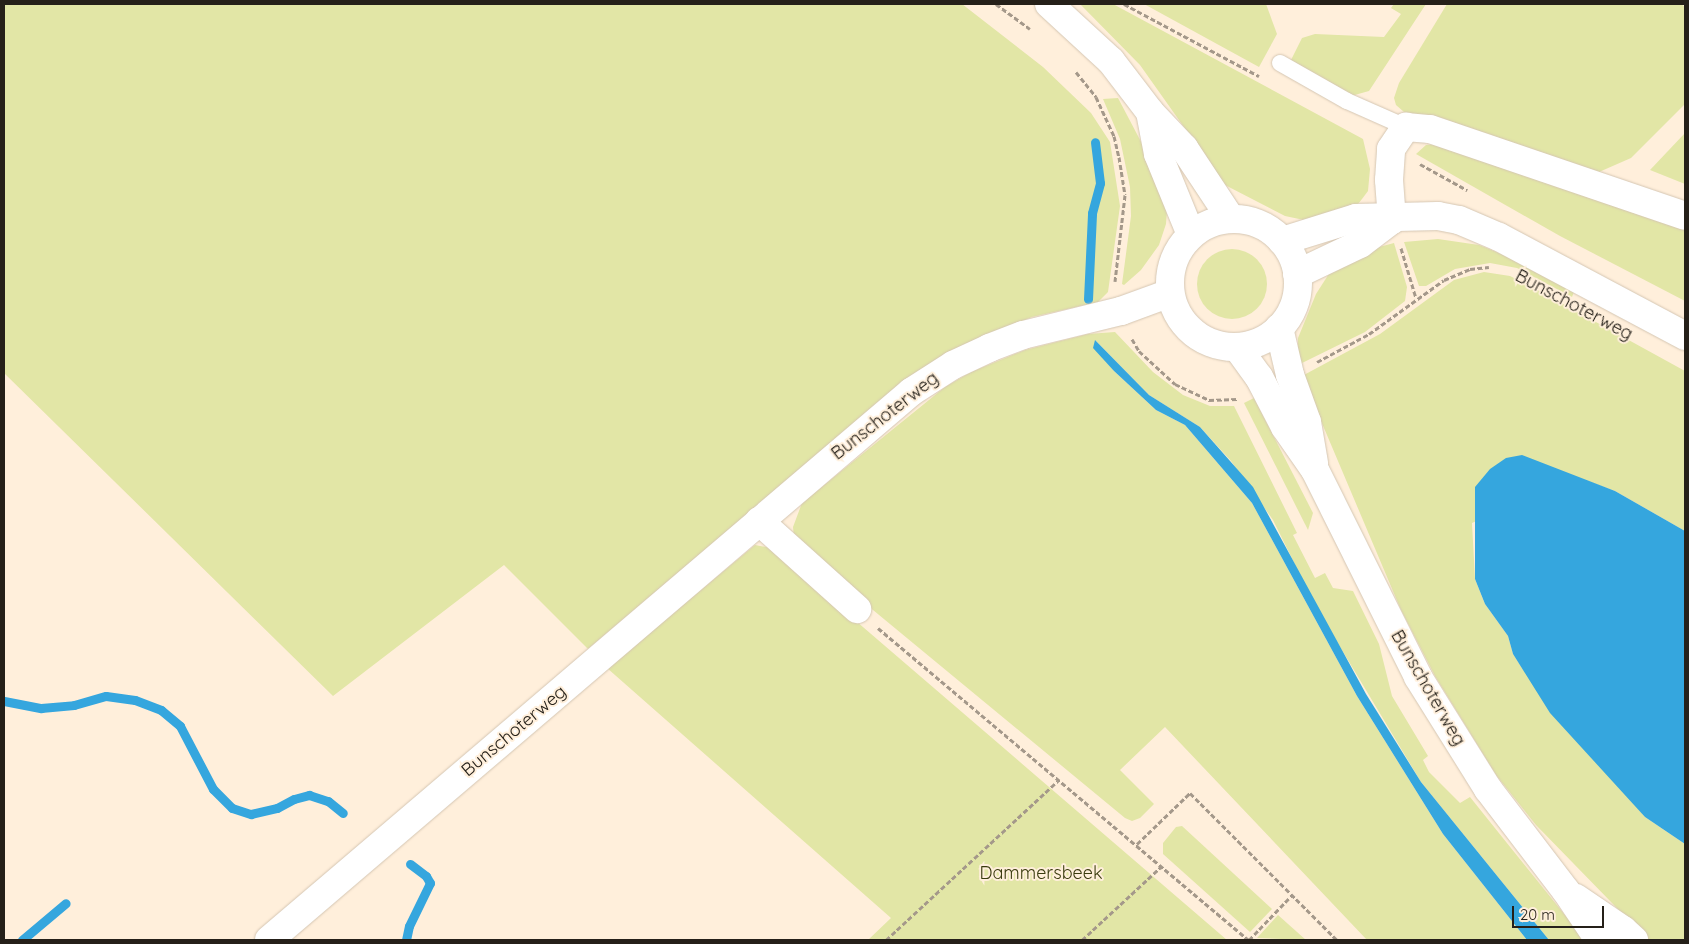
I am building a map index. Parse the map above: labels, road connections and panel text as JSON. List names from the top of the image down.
{
  "streets": {
    "street": ["Bunschoterweg"]
  },
  "parks": ["Dammersbeek"],
  "scale_bar": "20 m"
}
